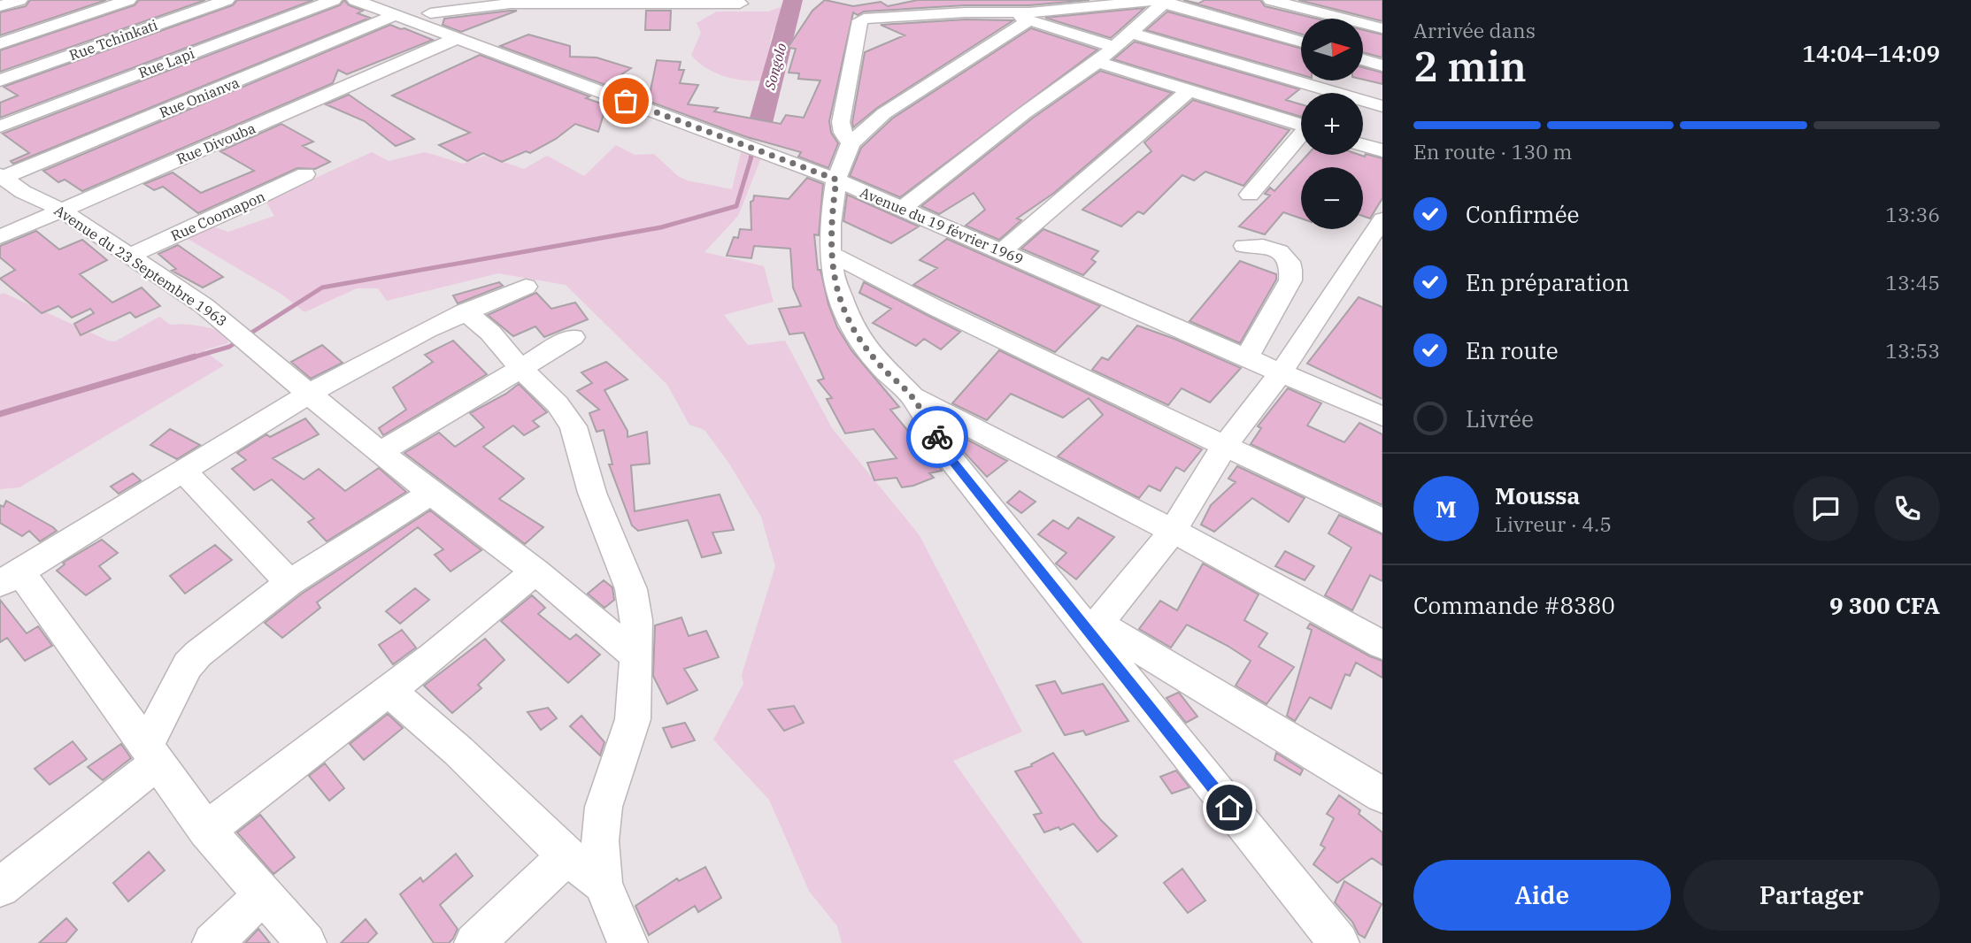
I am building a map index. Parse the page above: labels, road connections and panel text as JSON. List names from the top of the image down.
{
  "streets": {
    "street": [
      "Rue Tchinkati",
      "Rue Lapi",
      "Rue Onianva",
      "Rue Divouba",
      "Rue Coomapon",
      "Avenue du 19 février 1969",
      "Avenue du 23 Septembre 1963"
    ]
  },
  "crossings": [
    ["Rue Onianva", "Avenue du 19 février 1969"],
    ["Rue Onianva", "Avenue du 23 Septembre 1963"],
    ["Rue Divouba", "Avenue du 19 février 1969"],
    ["Rue Divouba", "Avenue du 23 Septembre 1963"],
    ["Rue Coomapon", "Avenue du 23 Septembre 1963"]
  ],
  "water": ["Songolo"],
  "north": "right",
  "page": {
    "heading": ["2 min", "Arrivée dans", "14:04–14:09"],
    "panel": [
      "Moussa",
      "Livreur · 4.5",
      "Commande #8380",
      "9 300 CFA"
    ],
    "map_buttons": ["+", "−"],
    "bar": "En route · 130 m",
    "list": [
      ["Confirmée", "13:36"],
      ["En préparation", "13:45"],
      ["En route", "13:53"],
      "Livrée"
    ],
    "round": "M",
    "buttons": ["Aide", "Partager"]
  }
}
